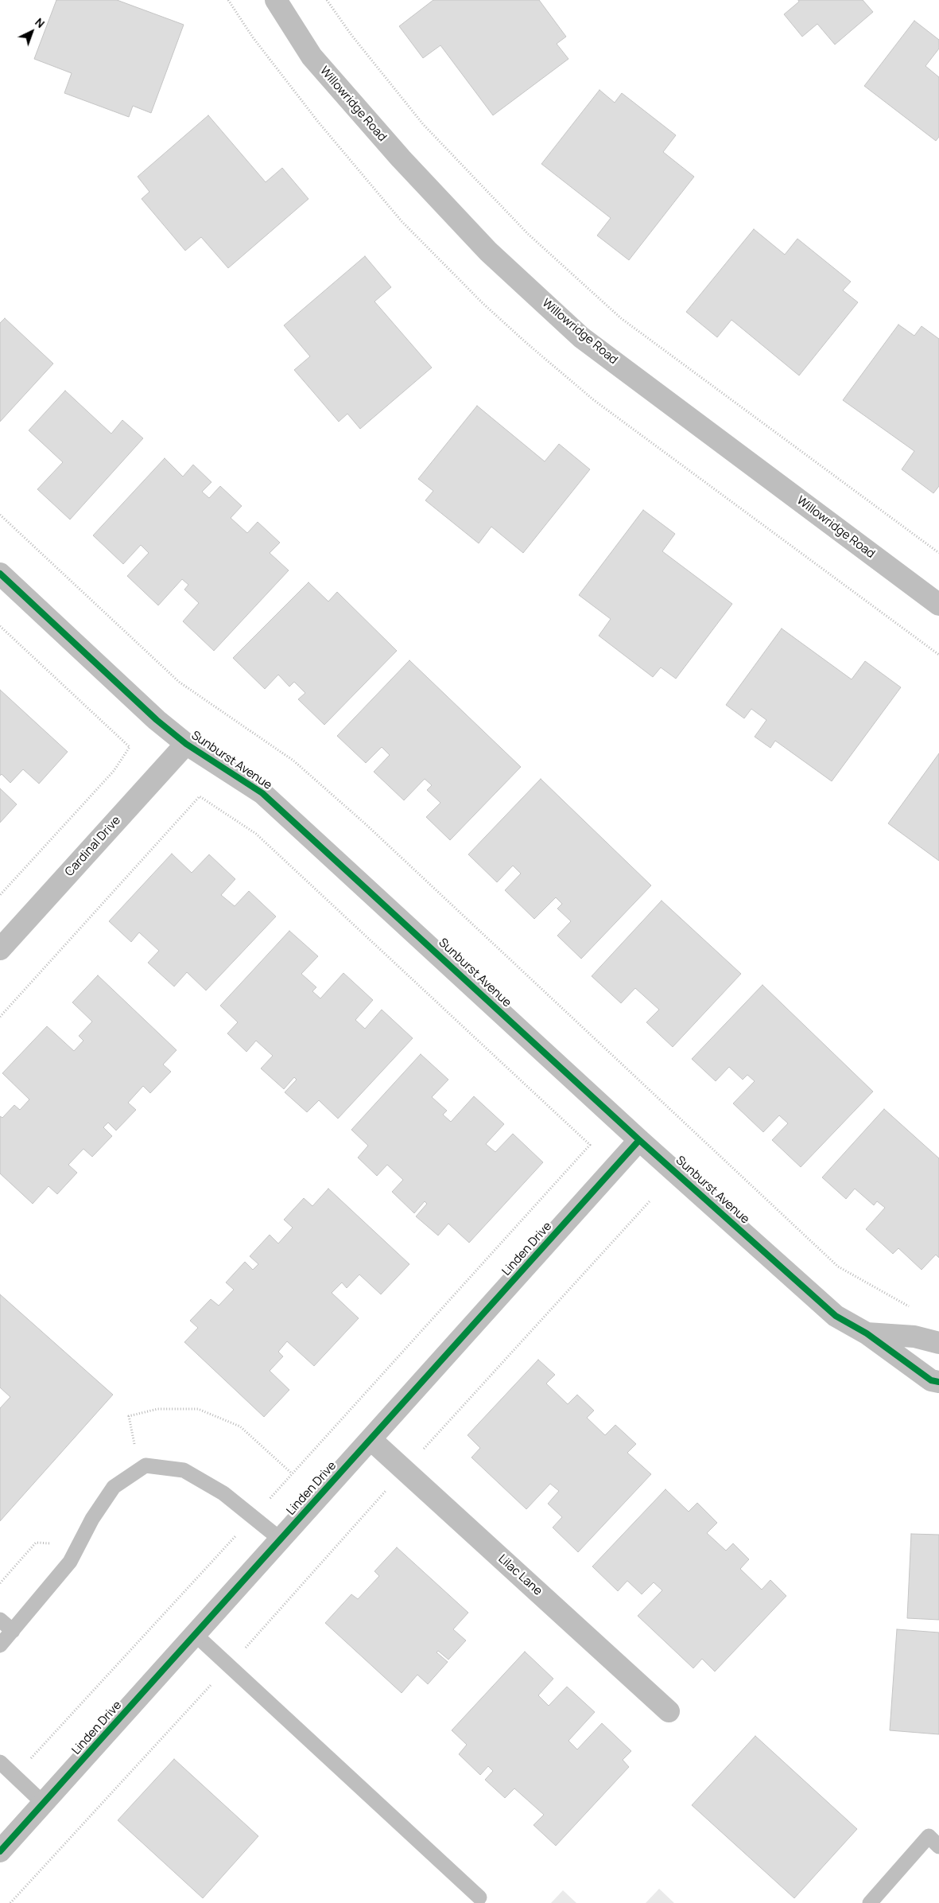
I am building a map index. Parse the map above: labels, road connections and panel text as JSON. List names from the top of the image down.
{
  "streets": {
    "street": [
      "Willowridge Road",
      "Sunburst Avenue",
      "Cardinal Drive",
      "Linden Drive",
      "Lilac Lane"
    ]
  },
  "crossings": [
    ["Sunburst Avenue", "Cardinal Drive"],
    ["Sunburst Avenue", "Linden Drive"],
    ["Linden Drive", "Lilac Lane"]
  ],
  "north": "top right"
}
